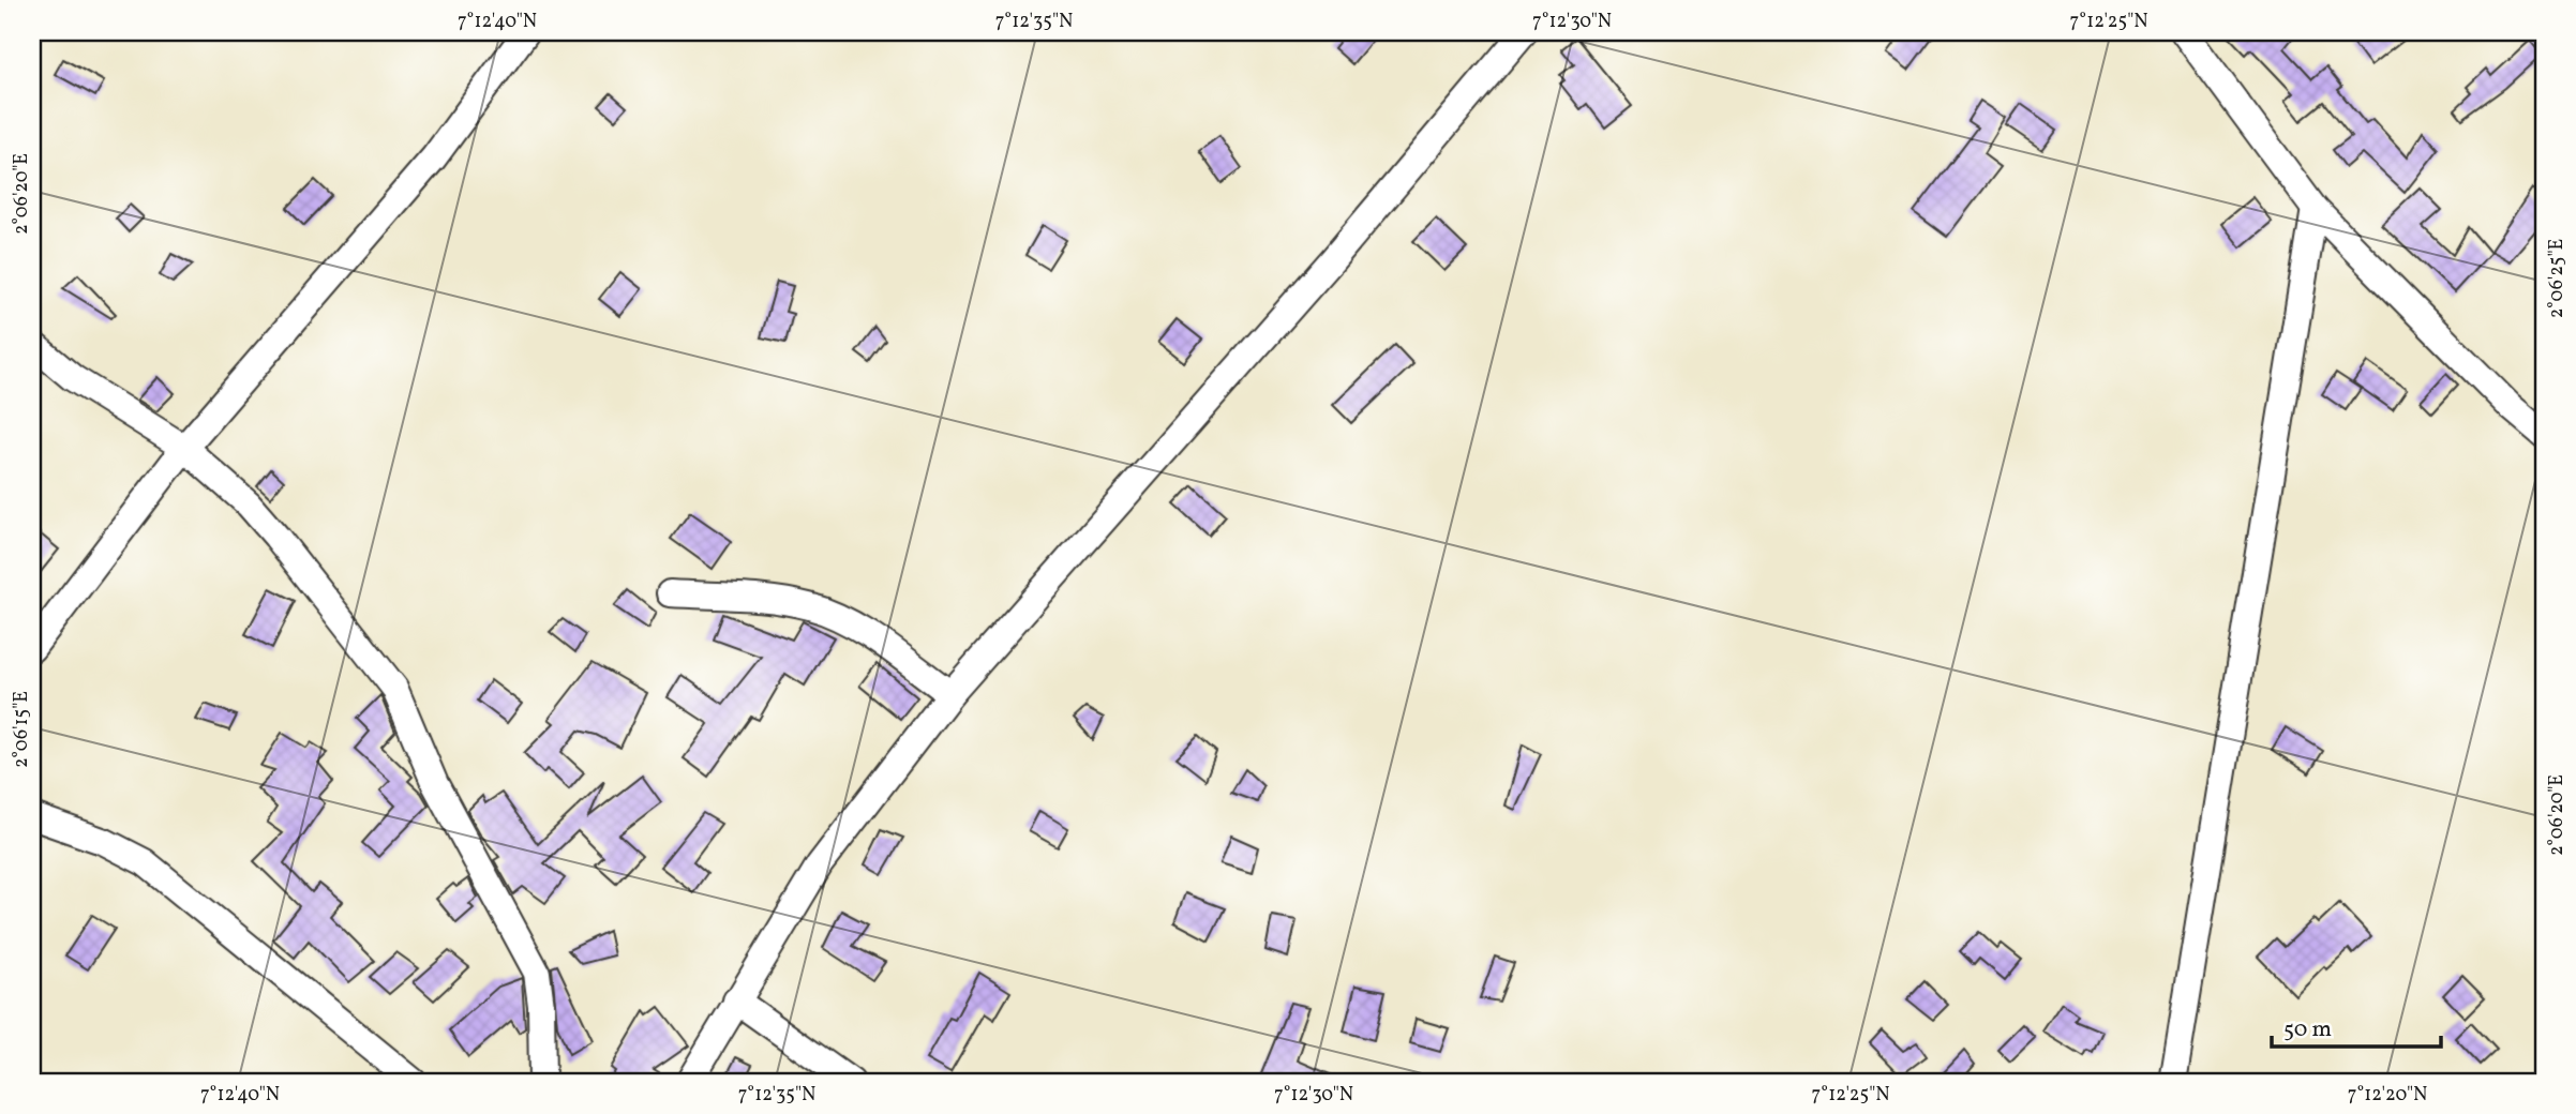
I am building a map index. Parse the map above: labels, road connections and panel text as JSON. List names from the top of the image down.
{
  "scale_bar": "50 m",
  "coordinates": [
    "7°12'40\"N",
    "7°12'35\"N",
    "7°12'30\"N",
    "7°12'25\"N",
    "2°06'20\"E",
    "2°06'25\"E",
    "2°06'15\"E",
    "7°12'20\"N"
  ]
}
